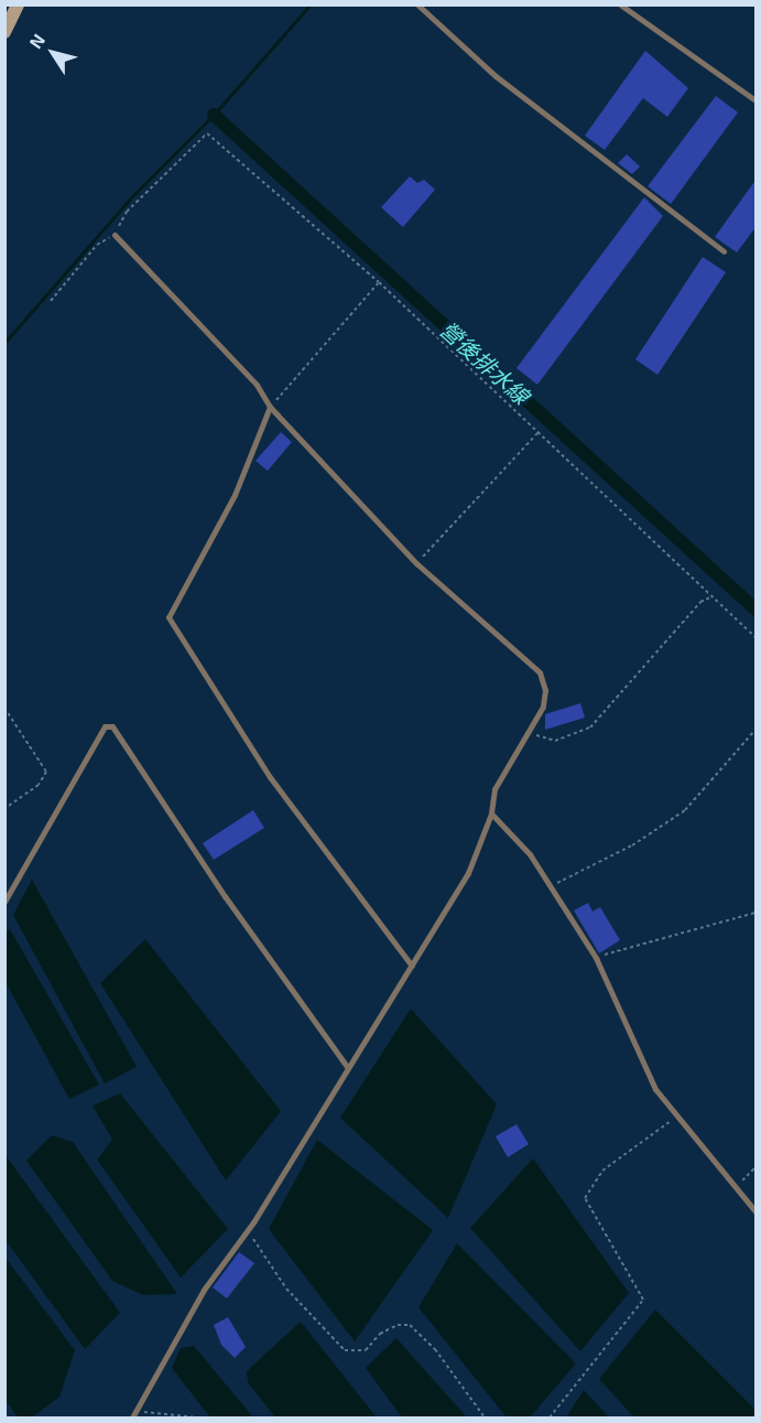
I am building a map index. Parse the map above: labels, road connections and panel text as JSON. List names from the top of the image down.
{
  "water": ["營後排水線"],
  "north": "top left"
}
